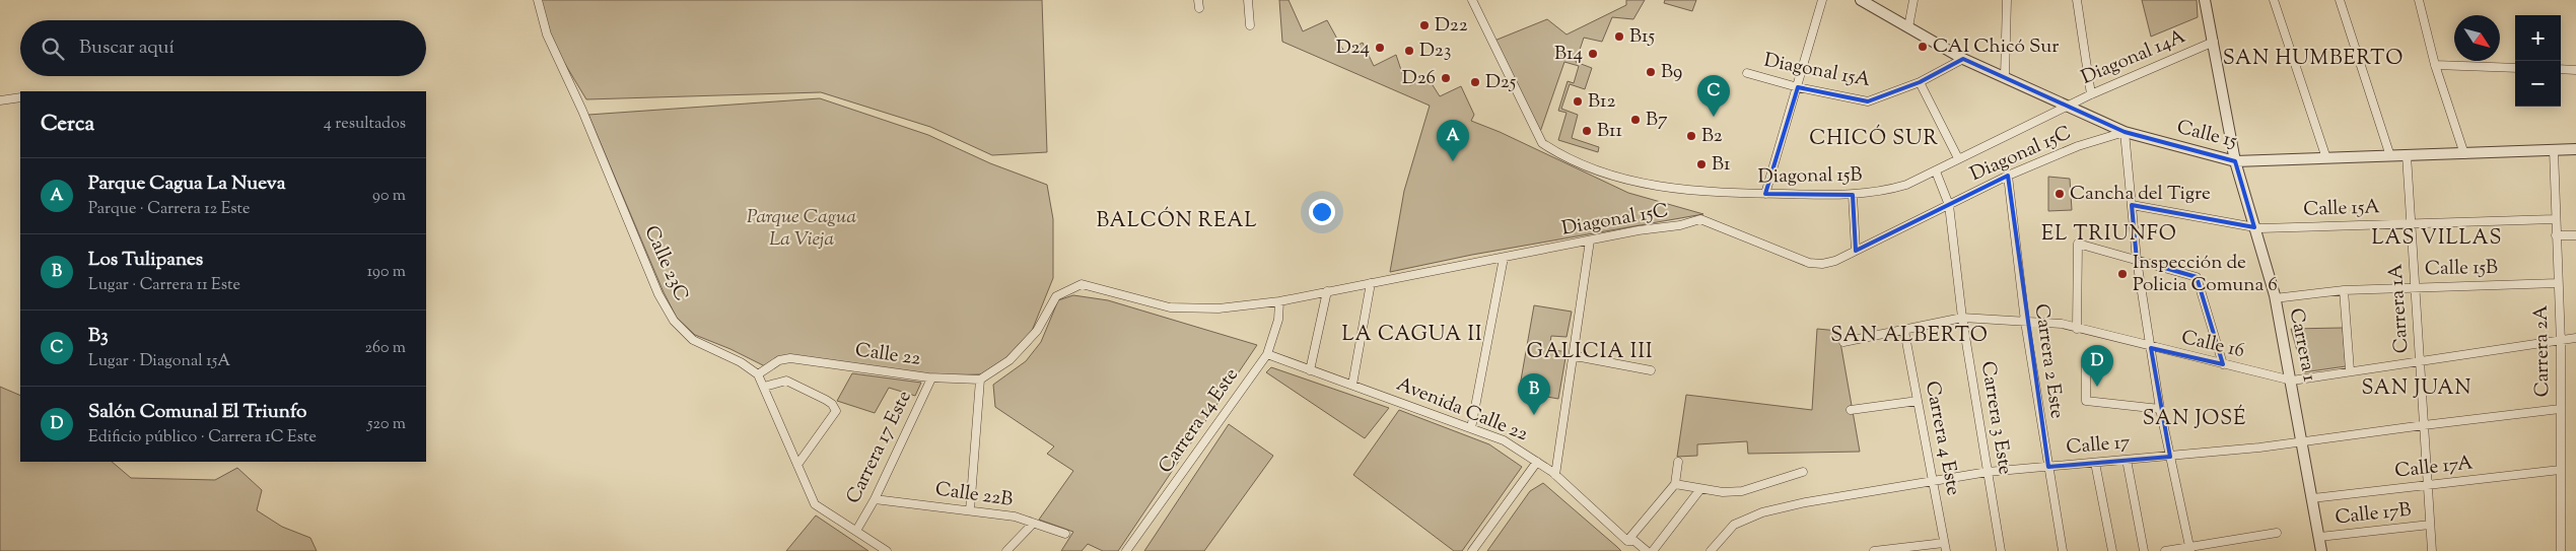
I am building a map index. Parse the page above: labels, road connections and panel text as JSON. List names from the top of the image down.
{
  "streets": {
    "street": [
      "Diagonal 14A",
      "Diagonal 15A",
      "Calle 15",
      "Diagonal 15C",
      "Diagonal 15B",
      "Calle 15A",
      "Calle 23C",
      "Calle 15B",
      "Carrera 1A",
      "Calle 16",
      "Carrera 1",
      "Carrera 2A",
      "Calle 22",
      "Carrera 2 Este",
      "Avenida Calle 22",
      "Carrera 3 Este",
      "Carrera 14 Este",
      "Carrera 4 Este",
      "Calle 17",
      "Carrera 17 Este",
      "Calle 17A",
      "Calle 22B",
      "Calle 17B"
    ]
  },
  "crossings": [
    ["Diagonal 14A", "Calle 15"],
    ["Diagonal 14A", "Diagonal 15B"],
    ["Diagonal 14A", "Carrera 1"],
    ["Diagonal 15A", "Calle 15"],
    ["Calle 15", "Diagonal 15C"],
    ["Calle 15", "Diagonal 15B"],
    ["Calle 15", "Carrera 1A"],
    ["Calle 15", "Carrera 1"],
    ["Calle 15", "Carrera 2A"],
    ["Diagonal 15C", "Calle 22"],
    ["Diagonal 15C", "Carrera 2 Este"],
    ["Diagonal 15C", "Carrera 3 Este"],
    ["Diagonal 15C", "Carrera 14 Este"],
    ["Diagonal 15B", "Carrera 3 Este"],
    ["Calle 15A", "Carrera 1A"],
    ["Calle 15A", "Carrera 1"],
    ["Calle 15A", "Carrera 2A"],
    ["Calle 23C", "Calle 22"],
    ["Calle 23C", "Carrera 17 Este"],
    ["Calle 15B", "Carrera 1A"],
    ["Calle 15B", "Carrera 1"],
    ["Calle 15B", "Carrera 2A"],
    ["Carrera 1A", "Calle 16"],
    ["Carrera 1A", "Calle 17"],
    ["Carrera 1A", "Calle 17A"],
    ["Carrera 1A", "Calle 17B"],
    ["Calle 16", "Carrera 1"],
    ["Calle 16", "Carrera 2A"],
    ["Calle 16", "Carrera 2 Este"],
    ["Calle 16", "Carrera 3 Este"],
    ["Calle 16", "Carrera 4 Este"],
    ["Carrera 1", "Calle 17"],
    ["Carrera 1", "Calle 17A"],
    ["Carrera 1", "Calle 17B"],
    ["Carrera 2A", "Calle 17"],
    ["Carrera 2A", "Calle 17A"],
    ["Calle 22", "Carrera 17 Este"],
    ["Carrera 2 Este", "Calle 17"],
    ["Avenida Calle 22", "Carrera 14 Este"],
    ["Carrera 3 Este", "Calle 17"],
    ["Carrera 4 Este", "Calle 17"],
    ["Carrera 17 Este", "Calle 22B"]
  ],
  "districts": [
    "SAN HUMBERTO",
    "CHICÓ SUR",
    "BALCÓN REAL",
    "EL TRIUNFO",
    "LAS VILLAS",
    "LA CAGUA II",
    "SAN ALBERTO",
    "GALICIA III",
    "SAN JUAN",
    "SAN JOSÉ"
  ],
  "parks": ["Parque Cagua La Vieja"],
  "places": [
    "D22",
    "B15",
    "CAI Chicó Sur",
    "D24",
    "D23",
    "B14",
    "B9",
    "D26",
    "D25",
    "B12",
    "B7",
    "B11",
    "B2",
    "B1",
    "Cancha del Tigre",
    "Inspección de Policia Comuna 6"
  ],
  "north": "bottom right",
  "page": {
    "map_buttons": ["+", "−"],
    "search": "Buscar aquí",
    "pins": [
      "C",
      "A",
      "D",
      "B"
    ],
    "heading": ["Cerca", "4 resultados"],
    "list": [
      {
        "mark": "A",
        "name": "Parque Cagua La Nueva",
        "note": "Parque · Carrera 12 Este",
        "value": "90 m"
      },
      {
        "mark": "B",
        "name": "Los Tulipanes",
        "note": "Lugar · Carrera 11 Este",
        "value": "190 m"
      },
      {
        "mark": "C",
        "name": "B3",
        "note": "Lugar · Diagonal 15A",
        "value": "260 m"
      },
      {
        "mark": "D",
        "name": "Salón Comunal El Triunfo",
        "note": "Edificio público · Carrera 1C Este",
        "value": "520 m"
      }
    ]
  }
}
